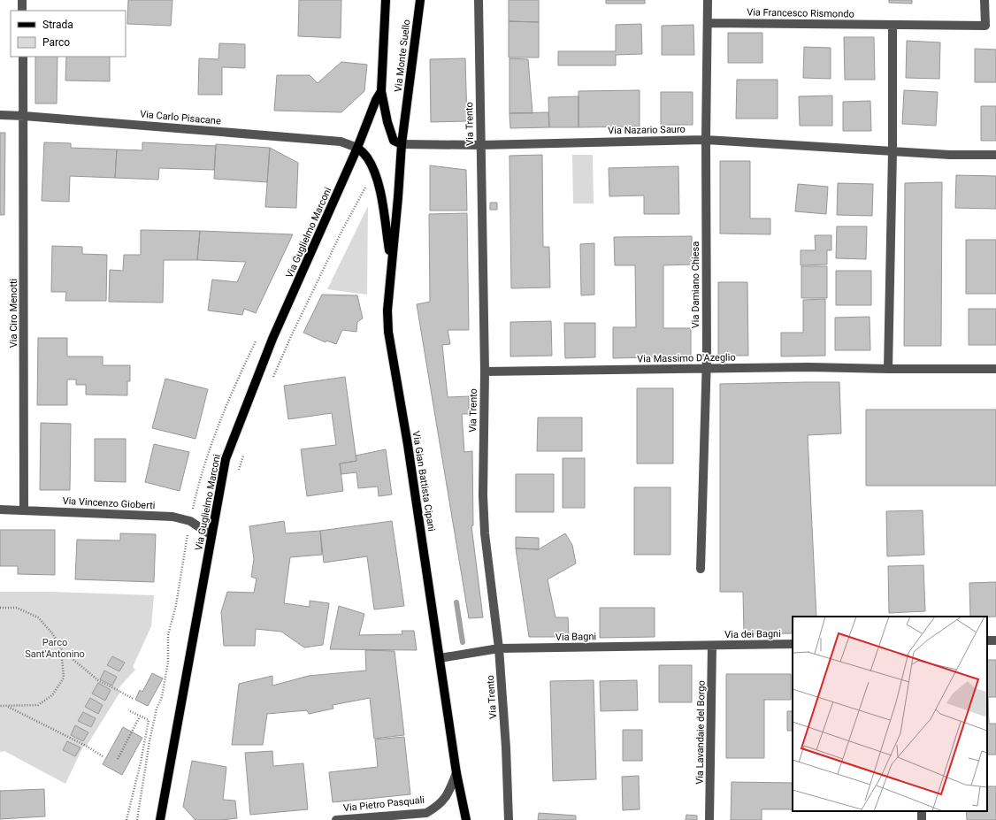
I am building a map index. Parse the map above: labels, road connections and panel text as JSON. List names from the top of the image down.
{
  "streets": {
    "main road": ["Via Monte Suello", "Via Guglielmo Marconi", "Via Gian Battista Cipani"],
    "street": [
      "Via Francesco Rismondo",
      "Via Carlo Pisacane",
      "Via Trento",
      "Via Nazario Sauro",
      "Via Damiano Chiesa",
      "Via Ciro Menotti",
      "Via Massimo D'Azeglio",
      "Via Vincenzo Gioberti",
      "Via dei Bagni",
      "Via Bagni",
      "Via Lavandaie del Borgo",
      "Via Pietro Pasquali"
    ]
  },
  "crossings": [
    ["Via Francesco Rismondo", "Via Damiano Chiesa"],
    ["Via Monte Suello", "Via Carlo Pisacane"],
    ["Via Monte Suello", "Via Nazario Sauro"],
    ["Via Monte Suello", "Via Guglielmo Marconi"],
    ["Via Monte Suello", "Via Gian Battista Cipani"],
    ["Via Carlo Pisacane", "Via Guglielmo Marconi"],
    ["Via Carlo Pisacane", "Via Ciro Menotti"],
    ["Via Trento", "Via Nazario Sauro"],
    ["Via Trento", "Via Massimo D'Azeglio"],
    ["Via Trento", "Via Bagni"],
    ["Via Nazario Sauro", "Via Damiano Chiesa"],
    ["Via Nazario Sauro", "Via Gian Battista Cipani"],
    ["Via Guglielmo Marconi", "Via Vincenzo Gioberti"],
    ["Via Damiano Chiesa", "Via Massimo D'Azeglio"],
    ["Via Ciro Menotti", "Via Vincenzo Gioberti"],
    ["Via Gian Battista Cipani", "Via Bagni"],
    ["Via Gian Battista Cipani", "Via Pietro Pasquali"],
    ["Via dei Bagni", "Via Bagni"],
    ["Via dei Bagni", "Via Lavandaie del Borgo"],
    ["Via Bagni", "Via Lavandaie del Borgo"]
  ],
  "parks": ["Parco Sant'Antonino"],
  "legend": ["Strada", "Parco"]
}
